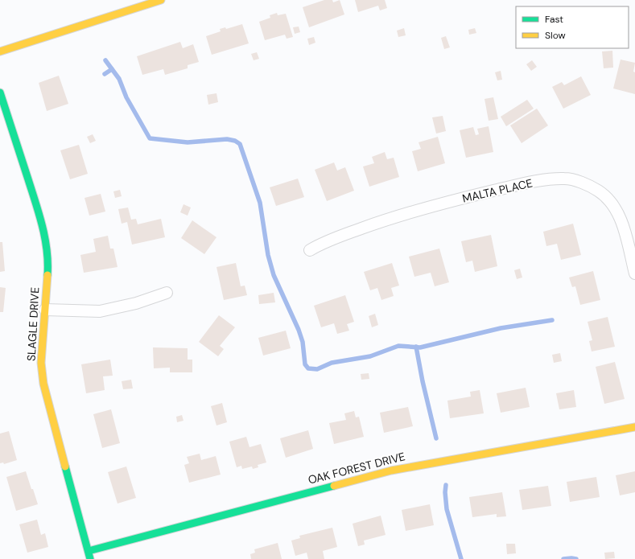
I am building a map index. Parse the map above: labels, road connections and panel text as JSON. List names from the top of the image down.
{
  "streets": {
    "street": ["MALTA PLACE", "SLAGLE DRIVE", "OAK FOREST DRIVE"]
  },
  "crossings": [
    ["SLAGLE DRIVE", "OAK FOREST DRIVE"]
  ],
  "legend": ["Fast", "Slow"]
}
